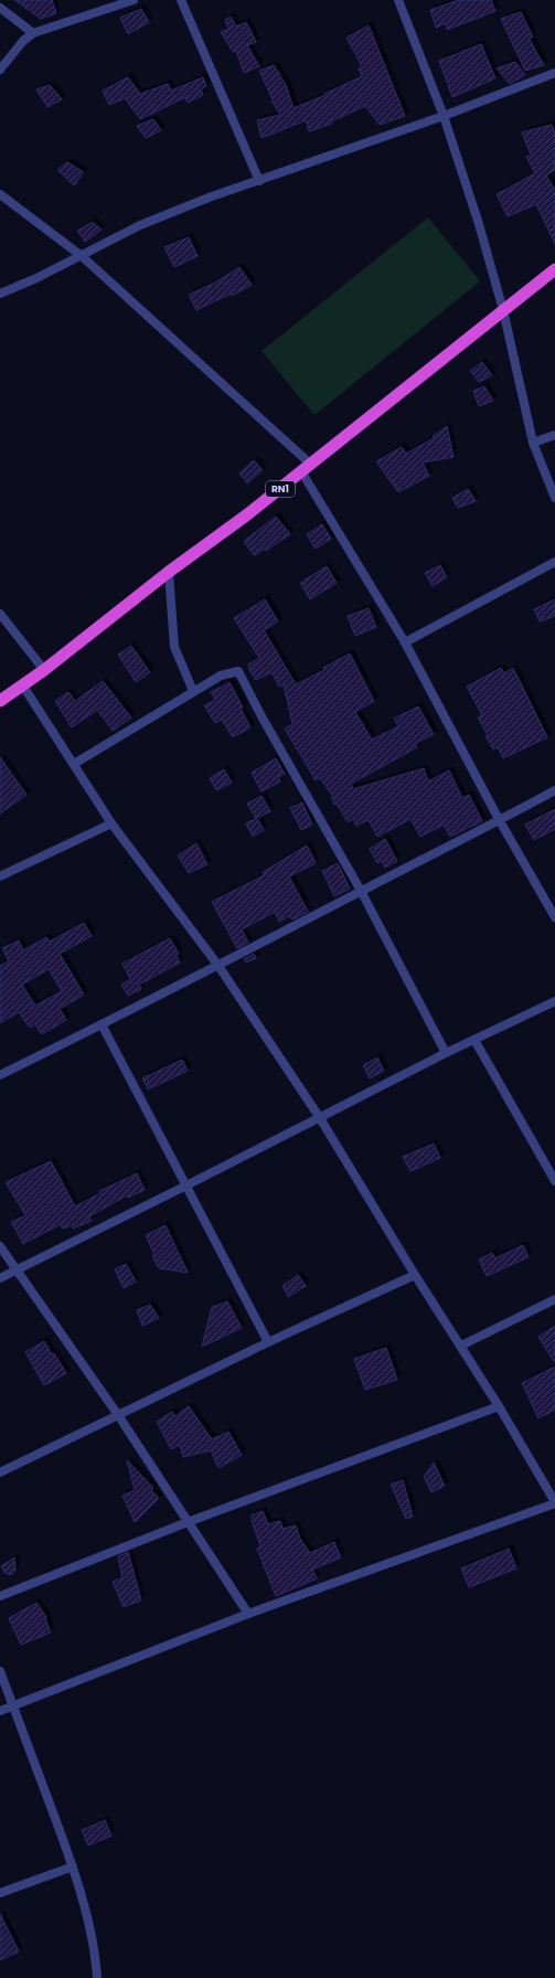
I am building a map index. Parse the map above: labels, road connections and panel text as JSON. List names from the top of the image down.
{
  "streets": {
    "highway": ["RN1"]
  }
}
